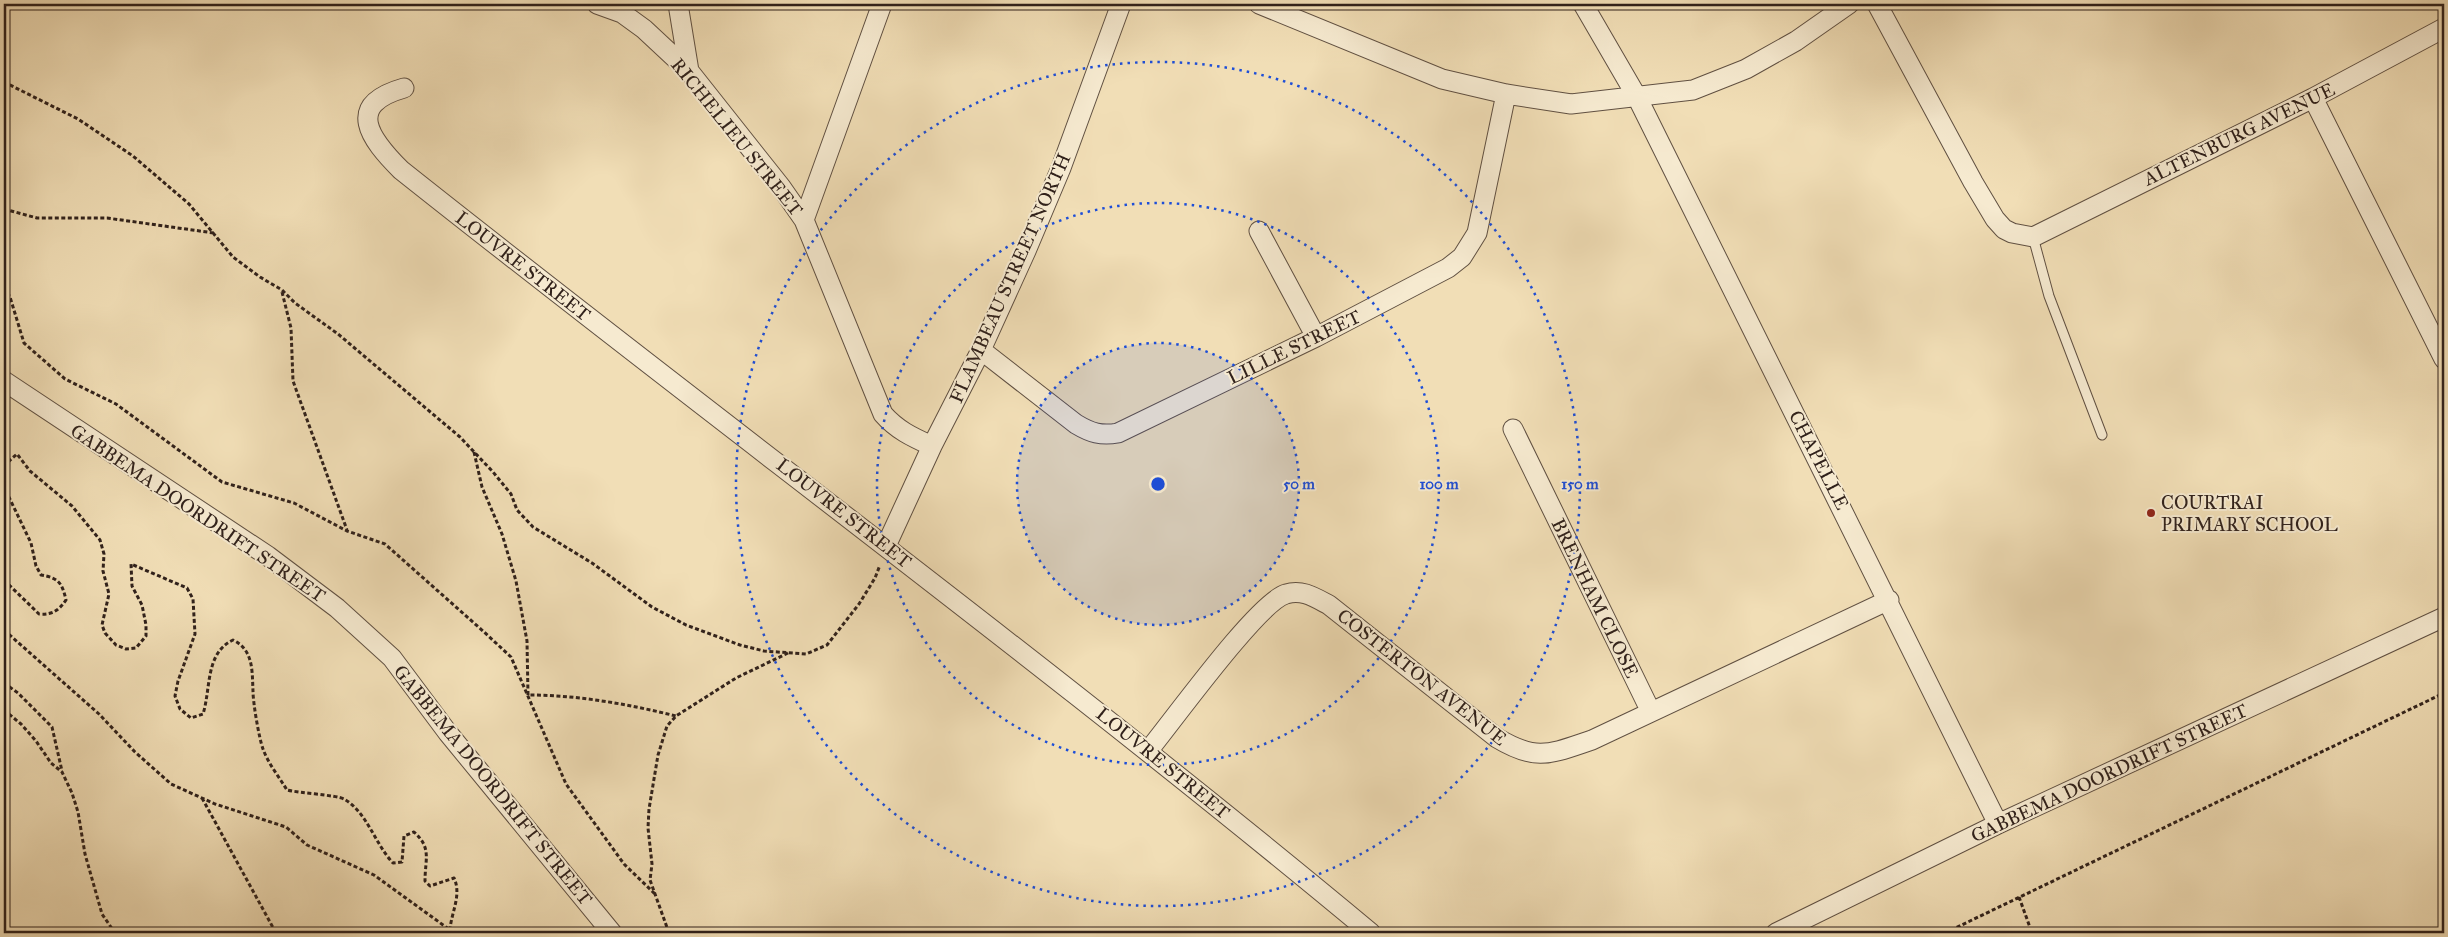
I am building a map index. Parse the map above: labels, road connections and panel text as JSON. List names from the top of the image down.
{
  "streets": {
    "street": [
      "ALTENBURG AVENUE",
      "RICHELIEU STREET",
      "LOUVRE STREET",
      "FLAMBEAU STREET NORTH",
      "LILLE STREET",
      "CHAPELLE",
      "GABBEMA DOORDRIFT STREET",
      "BRENHAM CLOSE",
      "COSTERTON AVENUE"
    ]
  },
  "crossings": [
    ["RICHELIEU STREET", "FLAMBEAU STREET NORTH"],
    ["LOUVRE STREET", "FLAMBEAU STREET NORTH"],
    ["LOUVRE STREET", "COSTERTON AVENUE"],
    ["FLAMBEAU STREET NORTH", "LILLE STREET"],
    ["CHAPELLE", "GABBEMA DOORDRIFT STREET"],
    ["CHAPELLE", "COSTERTON AVENUE"],
    ["BRENHAM CLOSE", "COSTERTON AVENUE"]
  ],
  "places": ["COURTRAI PRIMARY SCHOOL"],
  "rings": ["50 m", "100 m", "150 m"]
}
